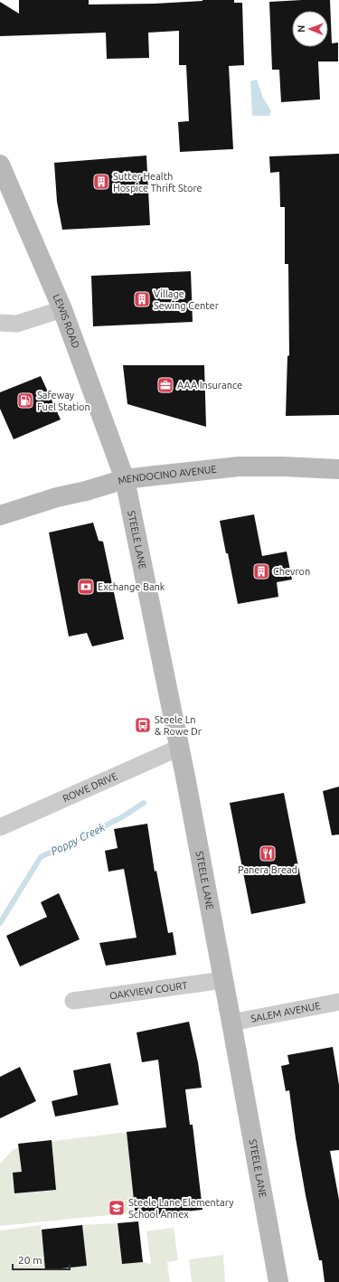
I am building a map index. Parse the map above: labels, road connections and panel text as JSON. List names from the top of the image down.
{
  "streets": {
    "main road": ["LEWIS ROAD", "MENDOCINO AVENUE", "STEELE LANE"],
    "street": ["ROWE DRIVE", "OAKVIEW COURT", "SALEM AVENUE"]
  },
  "crossings": [
    ["LEWIS ROAD", "MENDOCINO AVENUE"],
    ["LEWIS ROAD", "STEELE LANE"],
    ["MENDOCINO AVENUE", "STEELE LANE"],
    ["STEELE LANE", "ROWE DRIVE"],
    ["STEELE LANE", "OAKVIEW COURT"],
    ["STEELE LANE", "SALEM AVENUE"]
  ],
  "water": ["Poppy Creek"],
  "places": {
    "building": ["Sutter Health Hospice Thrift Store", "Village Sewing Center", "Chevron"],
    "office": ["AAA Insurance"],
    "fuel station": ["Safeway Fuel Station"],
    "bank": ["Exchange Bank"],
    "bus stop": ["Steele Ln & Rowe Dr"],
    "restaurant": ["Panera Bread"],
    "school or university": ["Steele Lane Elementary School Annex"]
  },
  "scale_bar": "20 m",
  "north": "left"
}
